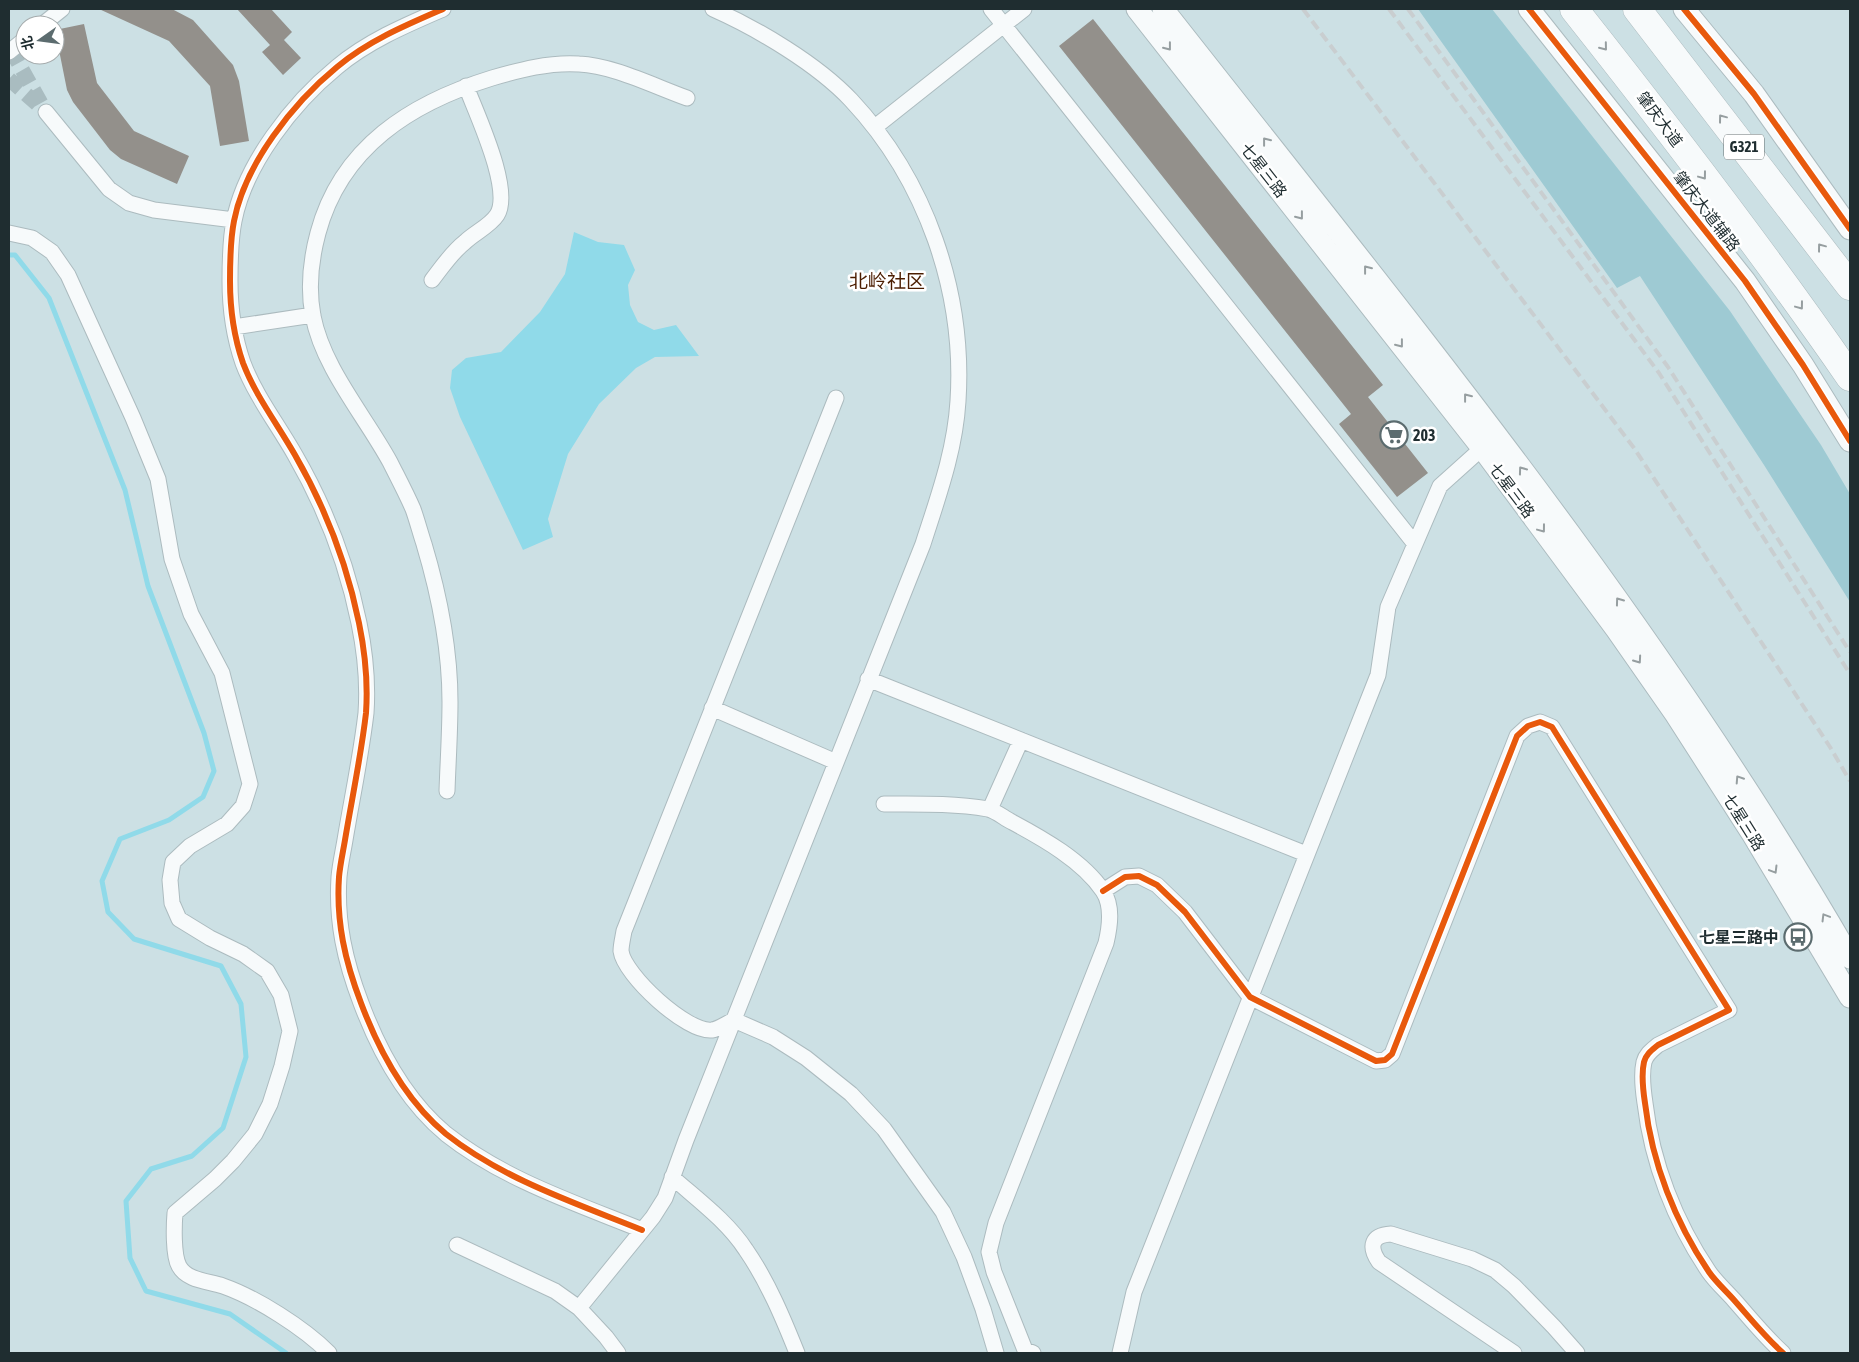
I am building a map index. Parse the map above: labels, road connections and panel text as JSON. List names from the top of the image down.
{
  "streets": {
    "highway": ["肇庆大道", "G321"],
    "street": ["七星三路", "肇庆大道辅路"]
  },
  "districts": ["北岭社区"],
  "places": {
    "supermarket": ["203"],
    "bus stop": ["七星三路中"]
  },
  "north": "left"
}
